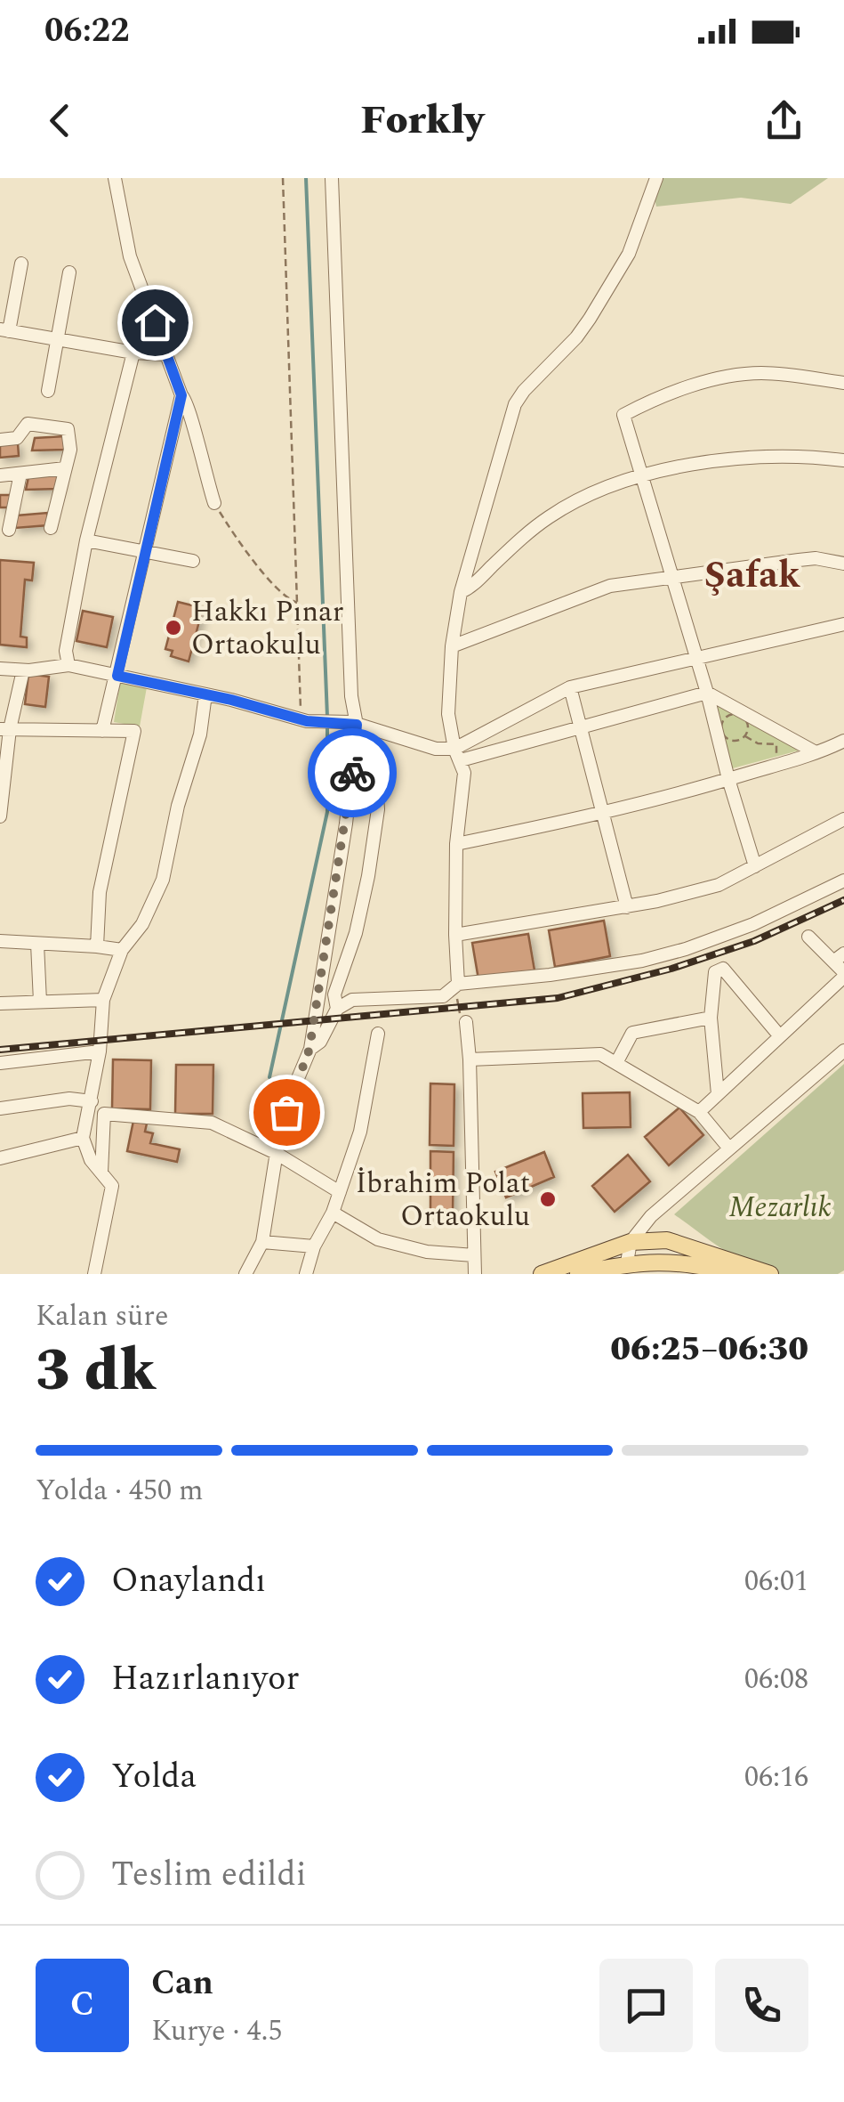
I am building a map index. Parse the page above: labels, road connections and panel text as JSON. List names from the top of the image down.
{
  "districts": ["Şafak"],
  "parks": ["Mezarlık"],
  "places": ["Hakkı Pınar Ortaokulu", "İbrahim Polat Ortaokulu"],
  "page": {
    "status": "06:22",
    "header": "Forkly",
    "heading": ["3 dk", "Kalan süre", "06:25–06:30"],
    "panel": ["Can", "Kurye · 4.5"],
    "bar": "Yolda · 450 m",
    "list": [
      ["Onaylandı", "06:01"],
      ["Hazırlanıyor", "06:08"],
      ["Yolda", "06:16"],
      "Teslim edildi"
    ],
    "round": "C"
  }
}
